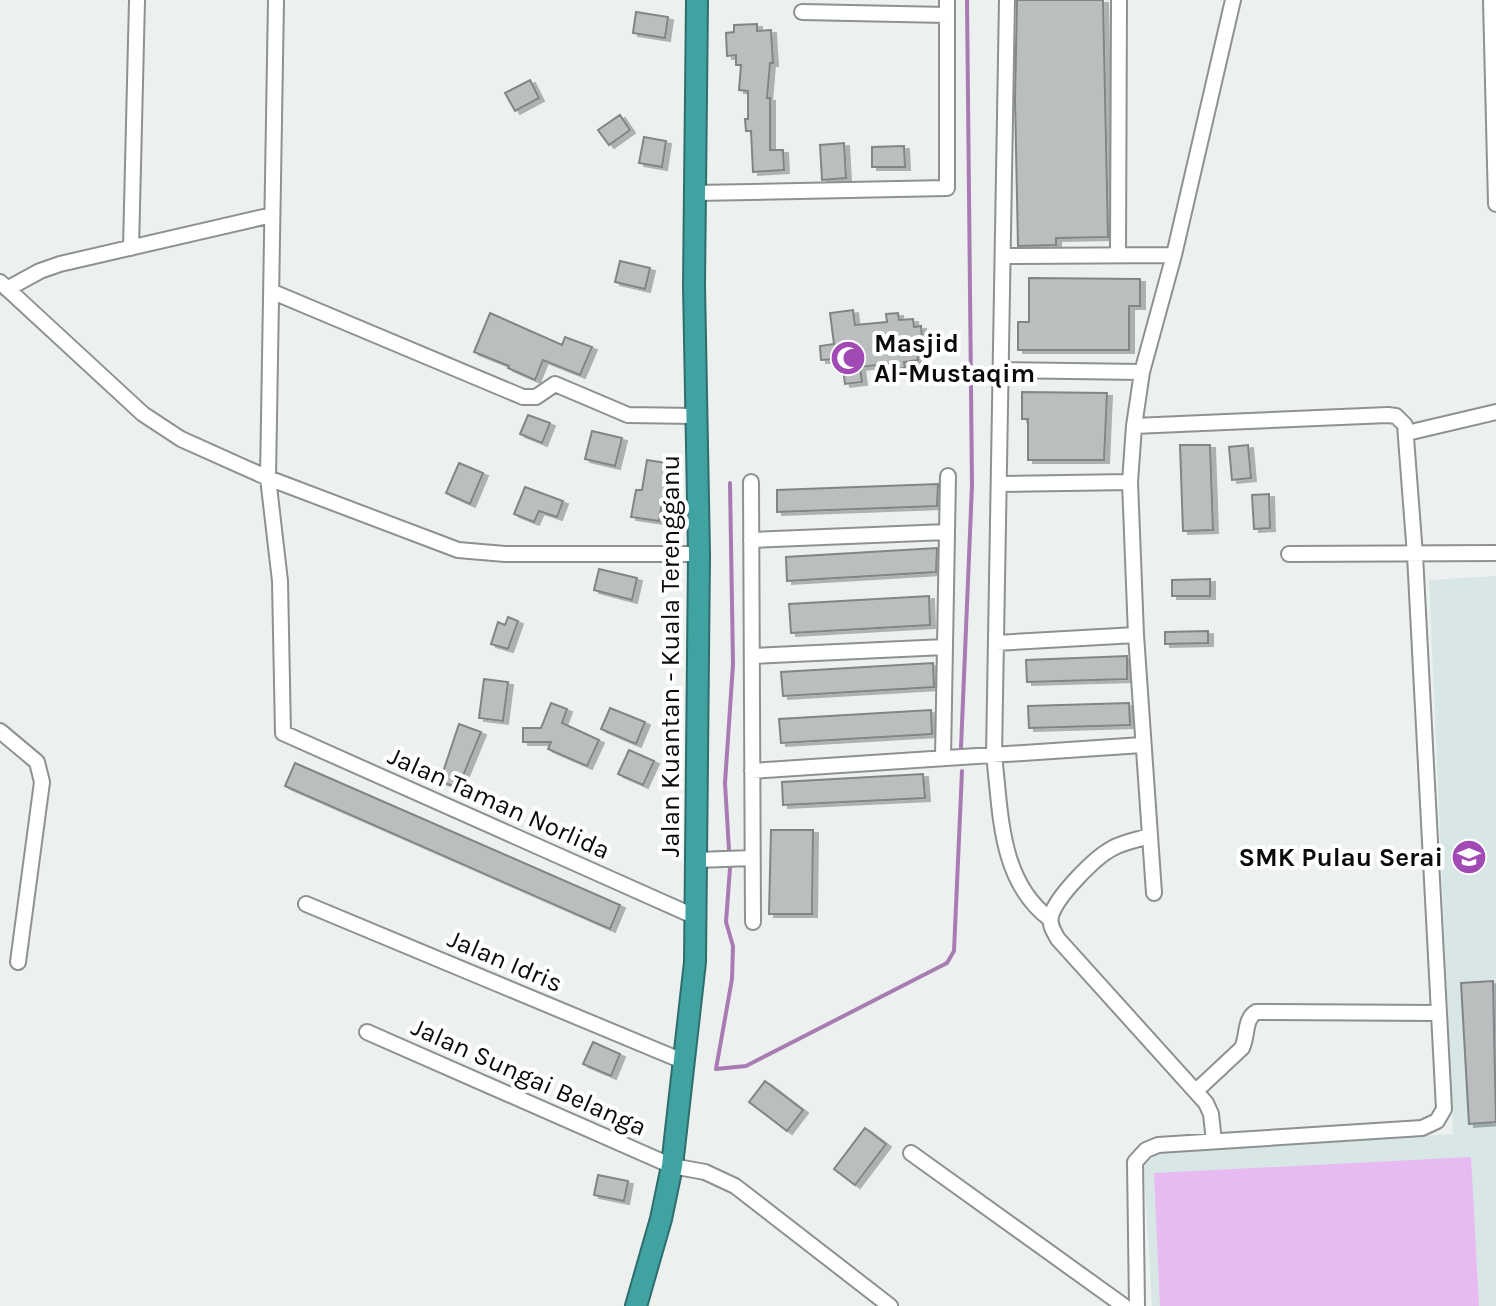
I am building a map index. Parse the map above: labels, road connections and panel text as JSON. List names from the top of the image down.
{
  "streets": {
    "highway": ["Jalan Kuantan - Kuala Terengganu"],
    "street": ["Jalan Taman Norlida", "Jalan Idris", "Jalan Sungai Belanga"]
  },
  "crossings": [
    ["Jalan Kuantan - Kuala Terengganu", "Jalan Taman Norlida"],
    ["Jalan Kuantan - Kuala Terengganu", "Jalan Idris"],
    ["Jalan Kuantan - Kuala Terengganu", "Jalan Sungai Belanga"]
  ],
  "places": {
    "mosque": ["Masjid Al-Mustaqim"],
    "school or university": ["SMK Pulau Serai"]
  }
}
